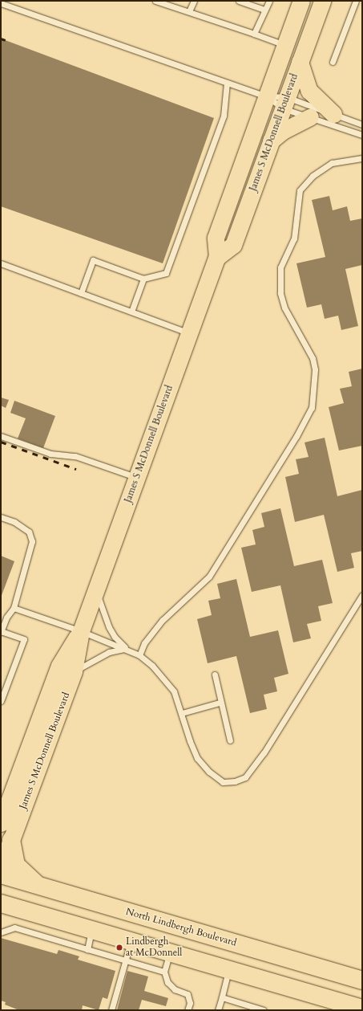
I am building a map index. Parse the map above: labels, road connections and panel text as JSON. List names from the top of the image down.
{
  "streets": {
    "highway": ["North Lindbergh Boulevard"],
    "main road": ["James S McDonnell Boulevard"]
  },
  "places": ["Lindbergh at McDonnell"]
}
